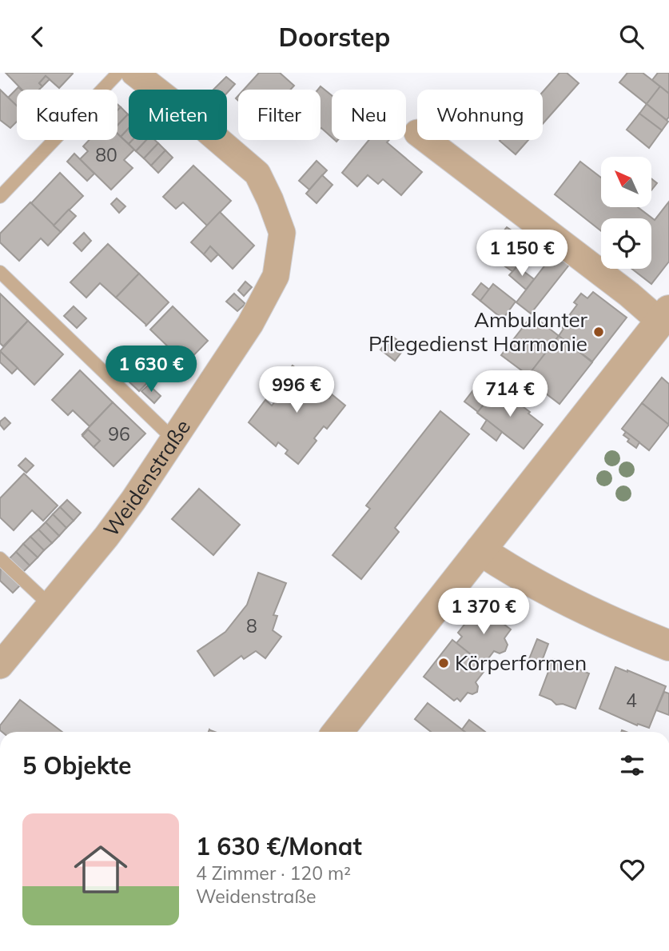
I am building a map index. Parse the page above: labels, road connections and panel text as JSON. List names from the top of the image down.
{
  "streets": {
    "street": ["Weidenstraße"]
  },
  "places": ["Ambulanter Pflegedienst Harmonie", "Körperformen"],
  "house_numbers": [
    "80",
    "96",
    "8",
    "4"
  ],
  "north": "top left",
  "page": {
    "header": "Doorstep",
    "chip": [
      "Kaufen",
      "Mieten",
      "Filter",
      "Neu",
      "Wohnung"
    ],
    "price": [
      "1 150 €",
      "1 630 €",
      "996 €",
      "714 €",
      "1 370 €"
    ],
    "heading": "5 Objekte",
    "list": [
      {
        "name": "1 630 €/Monat",
        "note": "4 Zimmer · 120 m² · Weidenstraße"
      }
    ]
  }
}
